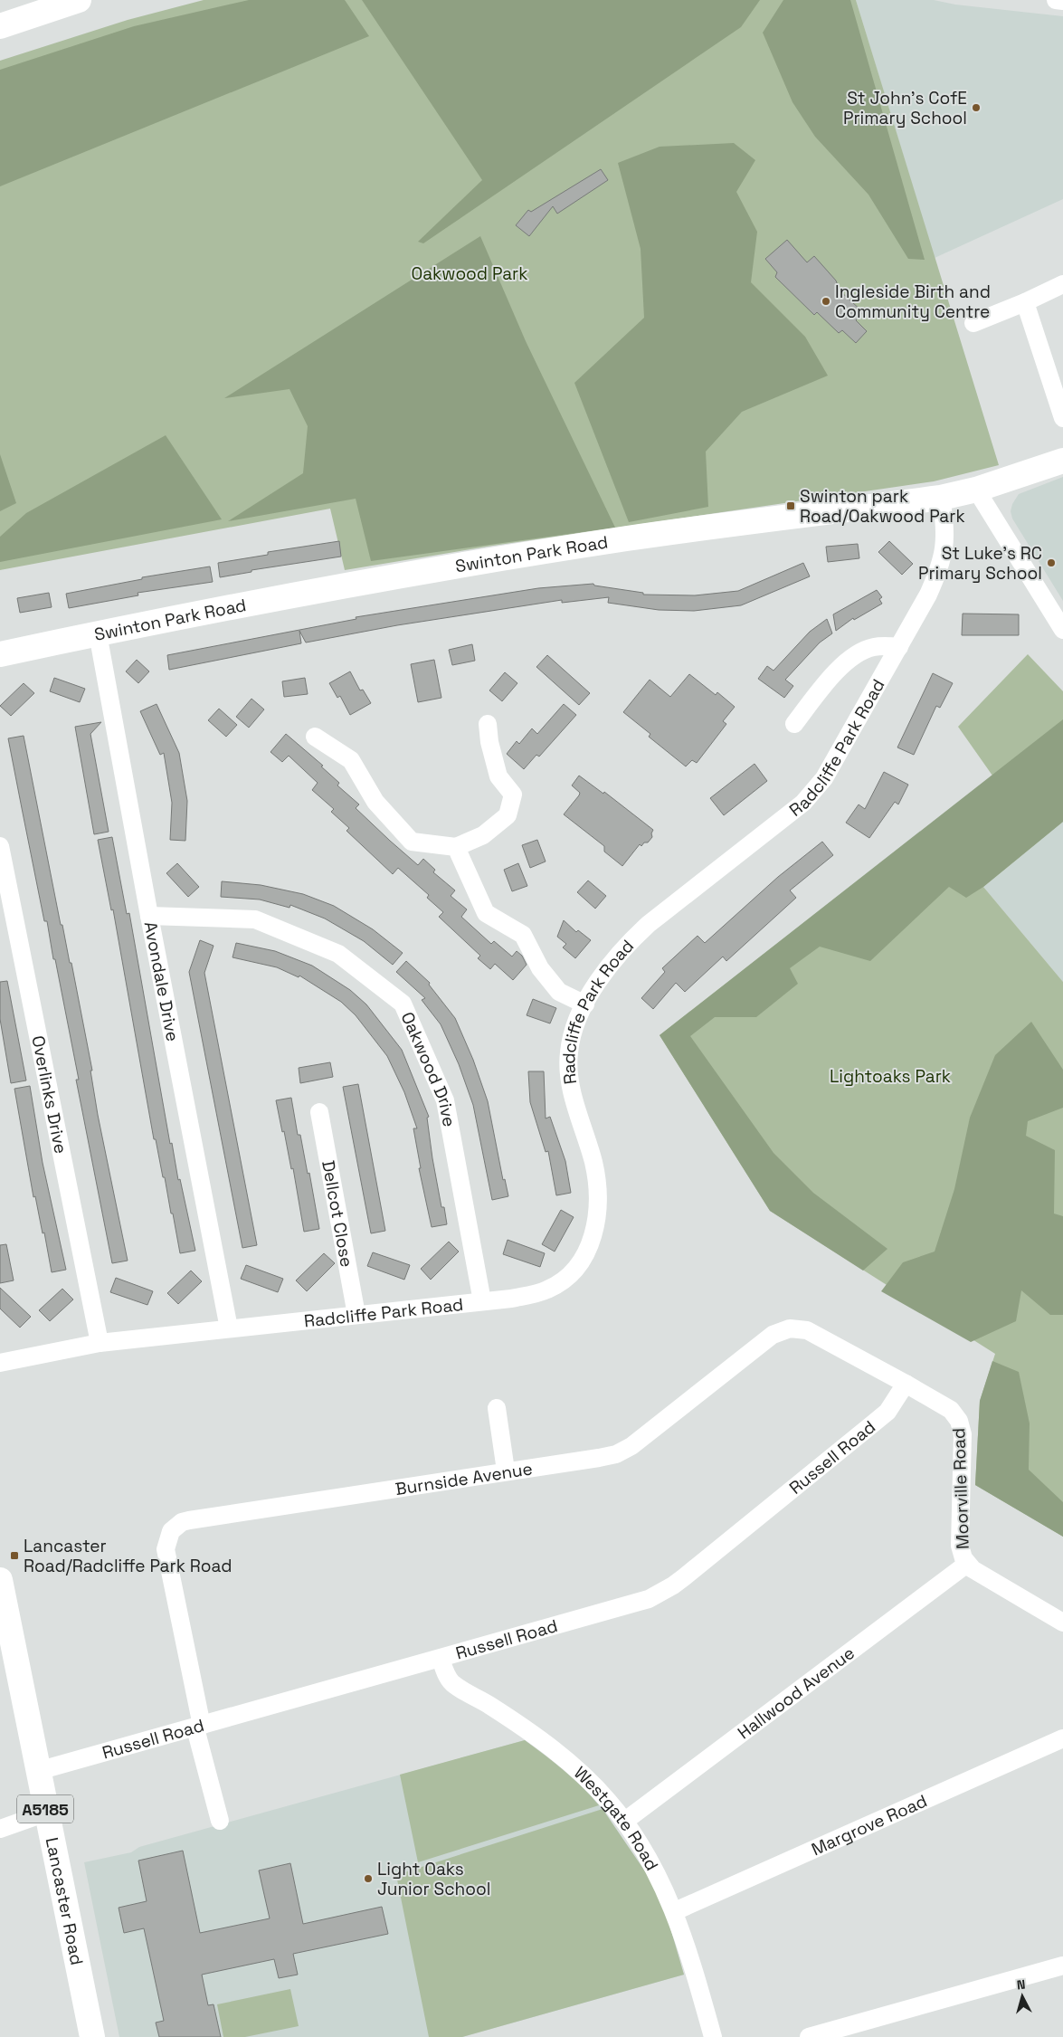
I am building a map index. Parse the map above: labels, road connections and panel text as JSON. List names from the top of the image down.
{
  "streets": {
    "main road": ["Swinton Park Road", "A5185", "Lancaster Road"],
    "street": [
      "Radcliffe Park Road",
      "Avondale Drive",
      "Oakwood Drive",
      "Overlinks Drive",
      "Dellcot Close",
      "Russell Road",
      "Burnside Avenue",
      "Moorville Road",
      "Hallwood Avenue",
      "Westgate Road",
      "Margrove Road"
    ]
  },
  "crossings": [
    ["Swinton Park Road", "Radcliffe Park Road"],
    ["Swinton Park Road", "Avondale Drive"],
    ["Radcliffe Park Road", "Avondale Drive"],
    ["Radcliffe Park Road", "Oakwood Drive"],
    ["Radcliffe Park Road", "Overlinks Drive"],
    ["Radcliffe Park Road", "Dellcot Close"],
    ["Avondale Drive", "Oakwood Drive"],
    ["Russell Road", "Burnside Avenue"],
    ["Russell Road", "Moorville Road"],
    ["Russell Road", "Westgate Road"],
    ["Russell Road", "Lancaster Road"],
    ["Burnside Avenue", "Moorville Road"],
    ["Moorville Road", "Hallwood Avenue"],
    ["Hallwood Avenue", "Westgate Road"],
    ["Westgate Road", "Margrove Road"]
  ],
  "parks": ["Oakwood Park", "Lightoaks Park"],
  "places": {
    "other": [
      "St John's CofE Primary School",
      "Ingleside Birth and Community Centre",
      "St Luke's RC Primary School",
      "Light Oaks Junior School"
    ],
    "transit": ["Swinton park Road/Oakwood Park", "Lancaster Road/Radcliffe Park Road"]
  },
  "north": "top"
}
